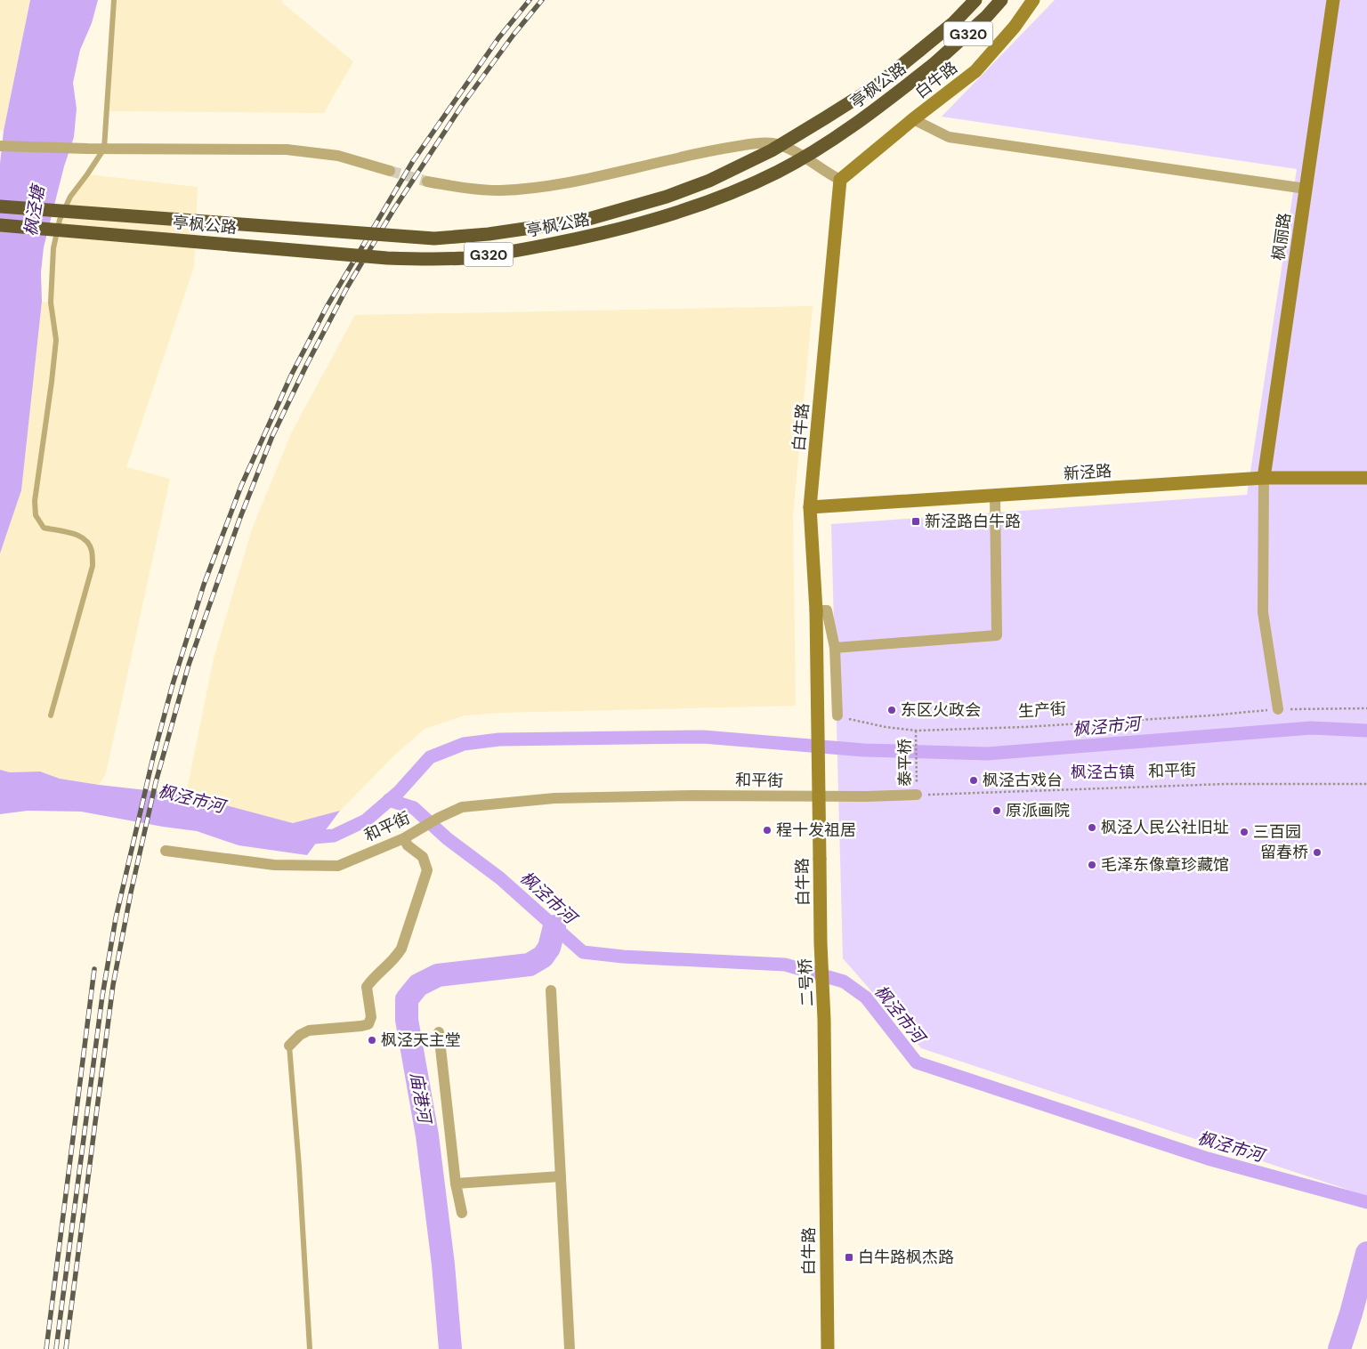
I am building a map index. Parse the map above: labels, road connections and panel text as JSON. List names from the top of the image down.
{
  "streets": {
    "highway": ["G320", "亭枫公路"],
    "street": [
      "白牛路",
      "枫丽路",
      "新泾路",
      "和平街",
      "二号桥"
    ],
    "path": ["生产街", "泰平桥"]
  },
  "crossings": [
    ["白牛路", "新泾路"],
    ["白牛路", "二号桥"],
    ["枫丽路", "新泾路"],
    ["生产街", "泰平桥"],
    ["泰平桥", "和平街"]
  ],
  "water": ["枫泾塘", "枫泾市河", "庙港河"],
  "parks": ["枫泾古镇"],
  "places": {
    "transit": ["新泾路白牛路", "白牛路枫杰路"],
    "other": [
      "东区火政会",
      "枫泾古戏台",
      "原派画院",
      "枫泾人民公社旧址",
      "程十发祖居",
      "三百园",
      "留春桥",
      "毛泽东像章珍藏馆",
      "枫泾天主堂"
    ]
  }
}
